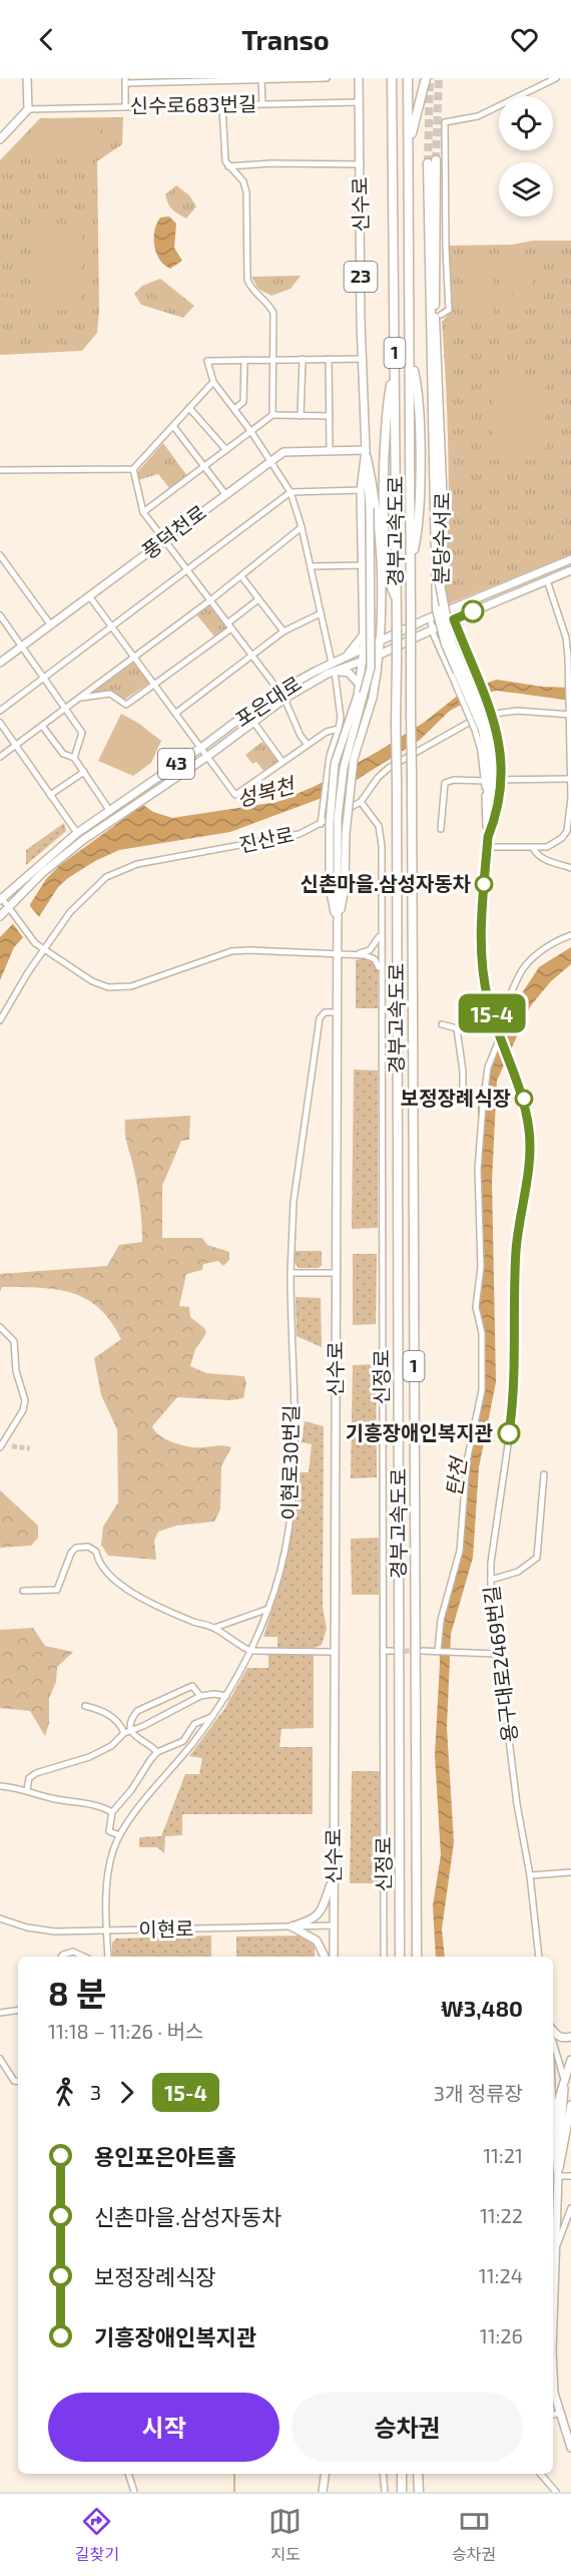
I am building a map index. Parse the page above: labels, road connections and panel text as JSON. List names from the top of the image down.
{
  "streets": {
    "highway": ["1", "경부고속도로", "분당수서로"],
    "main road": [
      "신수로",
      "23",
      "풍덕천로",
      "포은대로",
      "43"
    ],
    "street": [
      "신수로683번길",
      "진산로",
      "신정로",
      "이현로30번길",
      "용구대로2469번길",
      "이현로"
    ]
  },
  "crossings": [
    ["신수로683번길", "신수로"],
    ["신수로683번길", "23"],
    ["신수로", "23"],
    ["신수로", "풍덕천로"],
    ["신수로", "포은대로"],
    ["신수로", "이현로30번길"],
    ["신수로", "이현로"],
    ["23", "풍덕천로"],
    ["진산로", "신정로"],
    ["이현로30번길", "이현로"]
  ],
  "water": ["성복천", "탄천"],
  "places": ["신촌마을.삼성자동차", "보정장례식장", "기흥장애인복지관"],
  "lines": ["bus line 15-4"],
  "page": {
    "header": "Transo",
    "on_map": "15-4",
    "heading": ["8 분", "11:18 – 11:26 · 버스", "₩3,480"],
    "legs": ["3", "15-4", "3개 정류장"],
    "list": [
      {
        "name": "용인포은아트홀",
        "value": "11:21"
      },
      {
        "name": "신촌마을.삼성자동차",
        "value": "11:22"
      },
      {
        "name": "보정장례식장",
        "value": "11:24"
      },
      {
        "name": "기흥장애인복지관",
        "value": "11:26"
      }
    ],
    "buttons": ["시작", "승차권"],
    "tabs": ["길찾기", "지도", "승차권"]
  }
}
